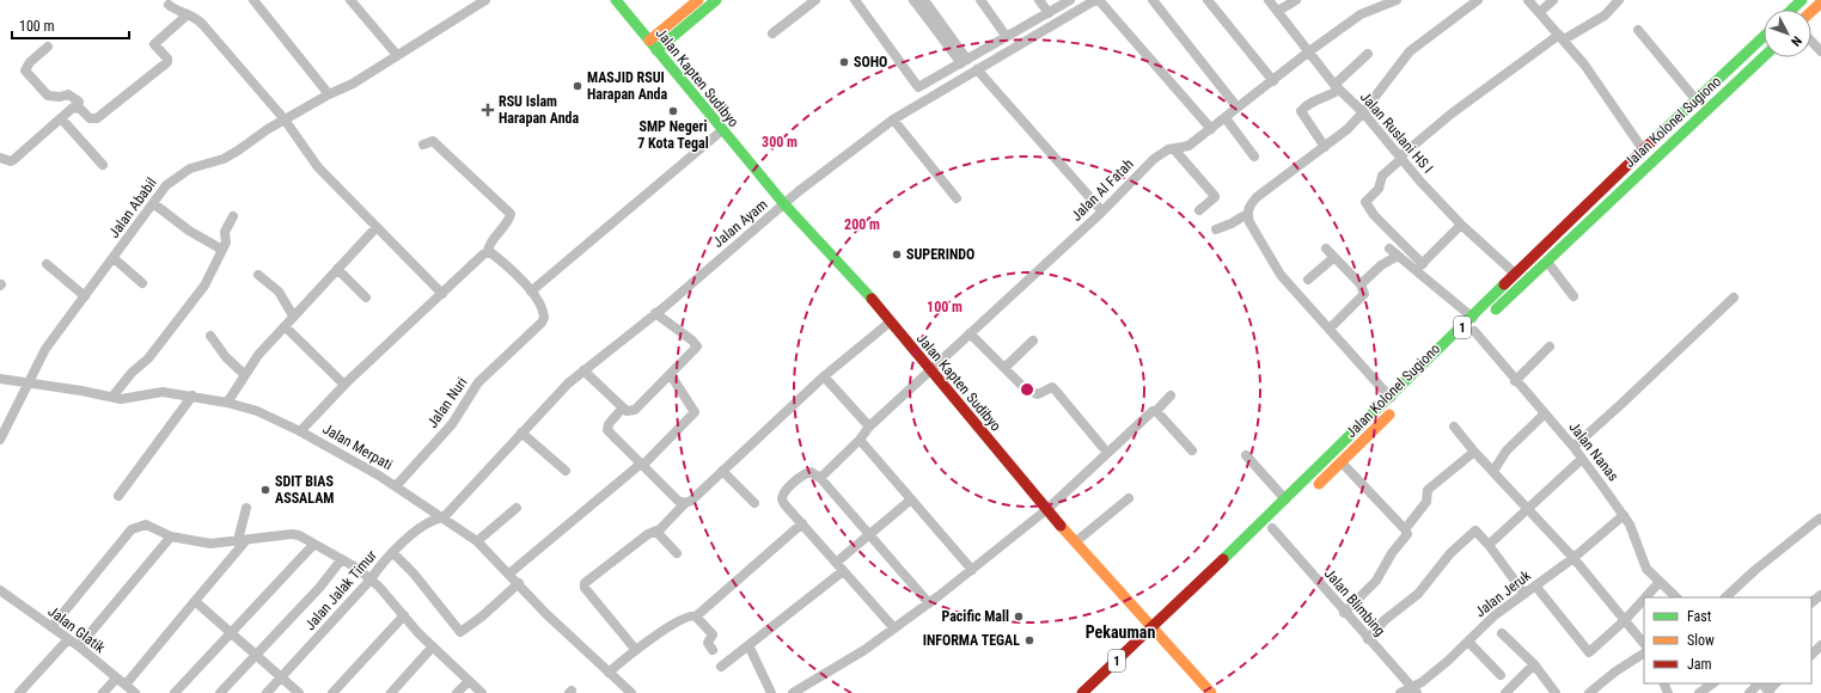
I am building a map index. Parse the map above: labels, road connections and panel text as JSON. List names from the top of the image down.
{
  "streets": {
    "main road": ["Jalan Kapten Sudibyo", "Jalan Kolonel Sugiono", "1"],
    "street": [
      "Jalan Ruslani HS I",
      "Jalan Al Fatah",
      "Jalan Ababil",
      "Jalan Ayam",
      "Jalan Nuri",
      "Jalan Merpati",
      "Jalan Nanas",
      "Jalan Jalak Timur",
      "Jalan Jeruk",
      "Jalan Blimbing",
      "Jalan Glatik"
    ]
  },
  "crossings": [
    ["Jalan Kapten Sudibyo", "Jalan Kolonel Sugiono"],
    ["Jalan Kapten Sudibyo", "Jalan Al Fatah"],
    ["Jalan Kapten Sudibyo", "Jalan Ayam"],
    ["Jalan Kapten Sudibyo", "1"],
    ["Jalan Kolonel Sugiono", "Jalan Ruslani HS I"],
    ["Jalan Kolonel Sugiono", "1"],
    ["Jalan Kolonel Sugiono", "Jalan Nanas"],
    ["Jalan Kolonel Sugiono", "Jalan Blimbing"],
    ["Jalan Ruslani HS I", "Jalan Al Fatah"],
    ["Jalan Ababil", "Jalan Merpati"],
    ["Jalan Ayam", "Jalan Merpati"],
    ["Jalan Ayam", "Jalan Jalak Timur"],
    ["Jalan Nuri", "Jalan Merpati"],
    ["Jalan Merpati", "Jalan Jalak Timur"],
    ["Jalan Nanas", "Jalan Jeruk"],
    ["Jalan Jeruk", "Jalan Blimbing"]
  ],
  "districts": ["Pekauman"],
  "places": {
    "other": [
      "SOHO",
      "MASJID RSUI Harapan Anda",
      "SMP Negeri 7 Kota Tegal",
      "SUPERINDO",
      "SDIT BIAS ASSALAM",
      "Pacific Mall",
      "INFORMA TEGAL"
    ],
    "health": ["RSU Islam Harapan Anda"]
  },
  "legend": ["Fast", "Slow", "Jam"],
  "scale_bar": "100 m",
  "north": "bottom right",
  "rings": ["300 m", "200 m", "100 m"]
}
